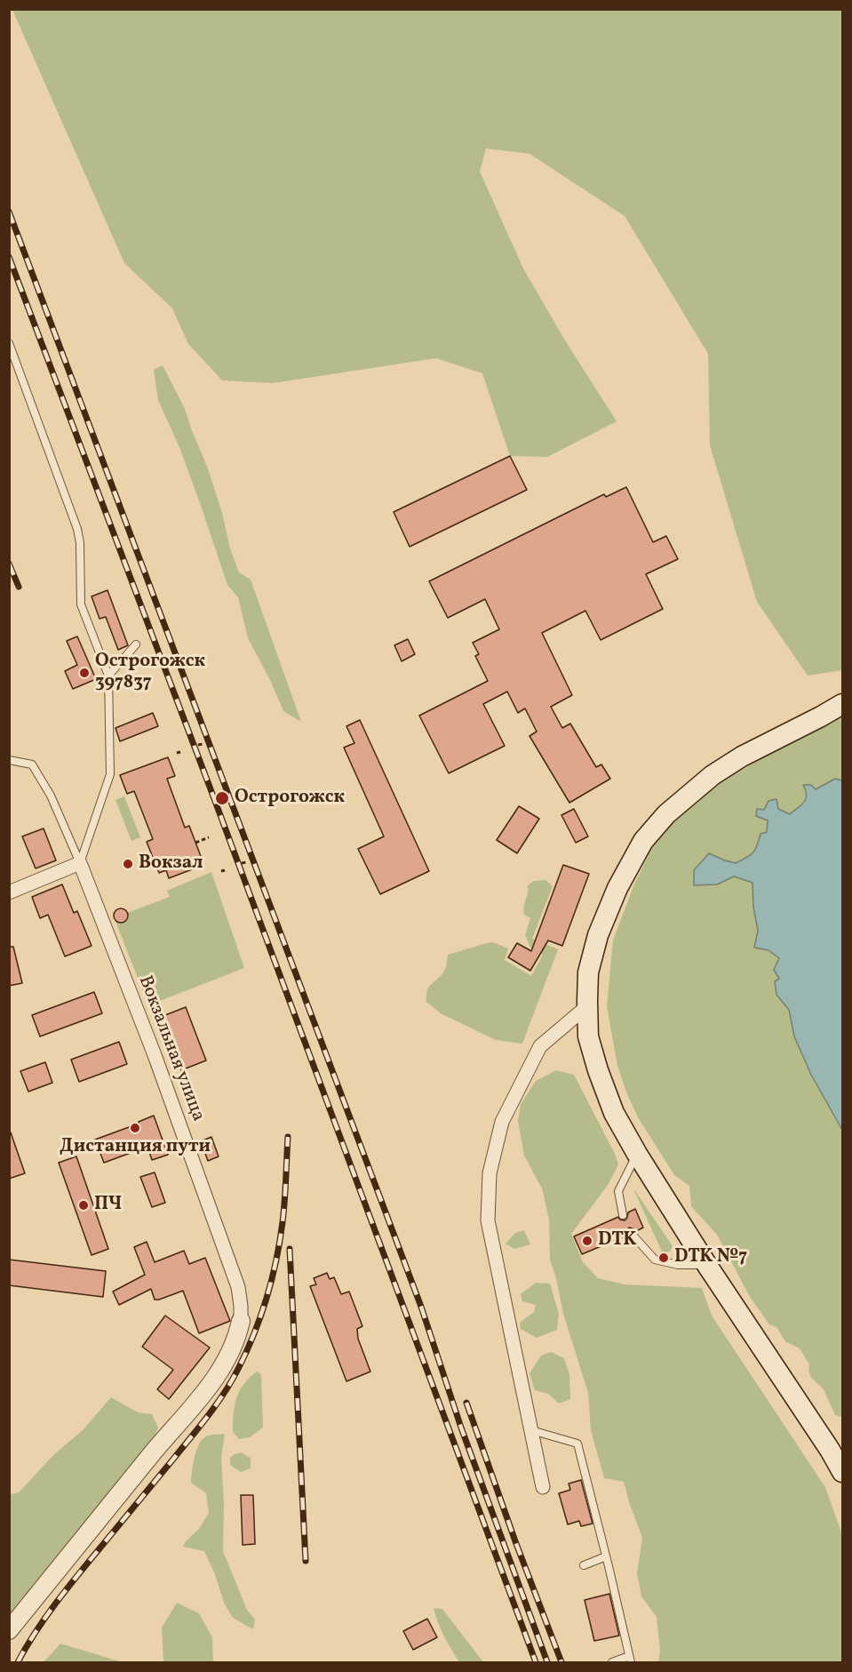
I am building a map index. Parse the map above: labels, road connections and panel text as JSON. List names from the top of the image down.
{
  "streets": {
    "street": ["Вокзальная улица"]
  },
  "places": [
    "Острогожск 397837",
    "Острогожск",
    "Вокзал",
    "Дистанция пути",
    "ПЧ",
    "DTK",
    "DTK №7"
  ]
}
